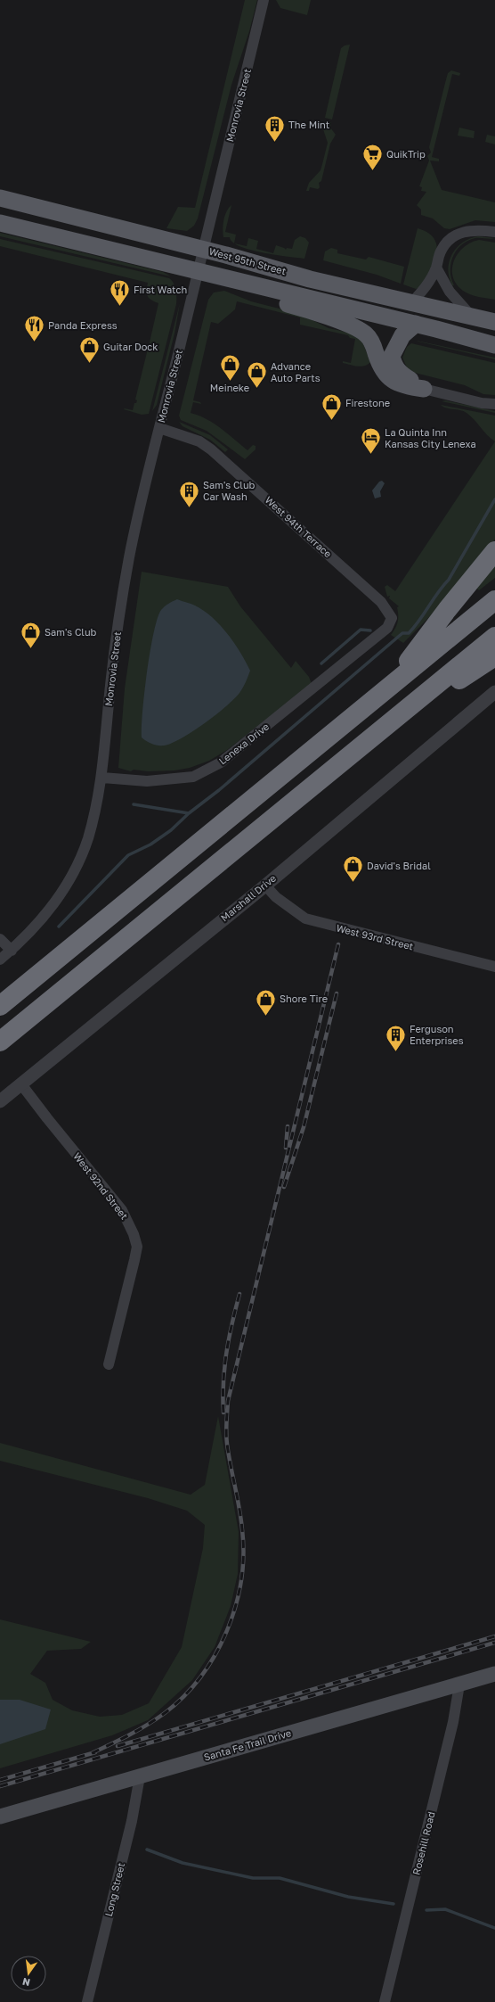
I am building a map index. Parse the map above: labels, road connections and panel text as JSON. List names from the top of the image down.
{
  "streets": {
    "main road": ["West 95th Street", "Santa Fe Trail Drive"],
    "street": [
      "Monrovia Street",
      "West 94th Terrace",
      "Lenexa Drive",
      "Marshall Drive",
      "West 93rd Street",
      "West 92nd Street",
      "Rosehill Road",
      "Long Street"
    ]
  },
  "crossings": [
    ["Monrovia Street", "West 95th Street"],
    ["Monrovia Street", "West 94th Terrace"],
    ["Monrovia Street", "Lenexa Drive"],
    ["West 94th Terrace", "Lenexa Drive"],
    ["Marshall Drive", "West 93rd Street"],
    ["Marshall Drive", "West 92nd Street"],
    ["Santa Fe Trail Drive", "Rosehill Road"],
    ["Santa Fe Trail Drive", "Long Street"]
  ],
  "places": {
    "building": ["The Mint", "Sam's Club Car Wash", "Ferguson Enterprises"],
    "supermarket": ["QuikTrip"],
    "restaurant": ["First Watch", "Panda Express"],
    "shop": [
      "Guitar Dock",
      "Meineke",
      "Advance Auto Parts",
      "Firestone",
      "Sam's Club",
      "David's Bridal",
      "Shore Tire"
    ],
    "hotel": ["La Quinta Inn Kansas City Lenexa"]
  },
  "north": "bottom"
}
